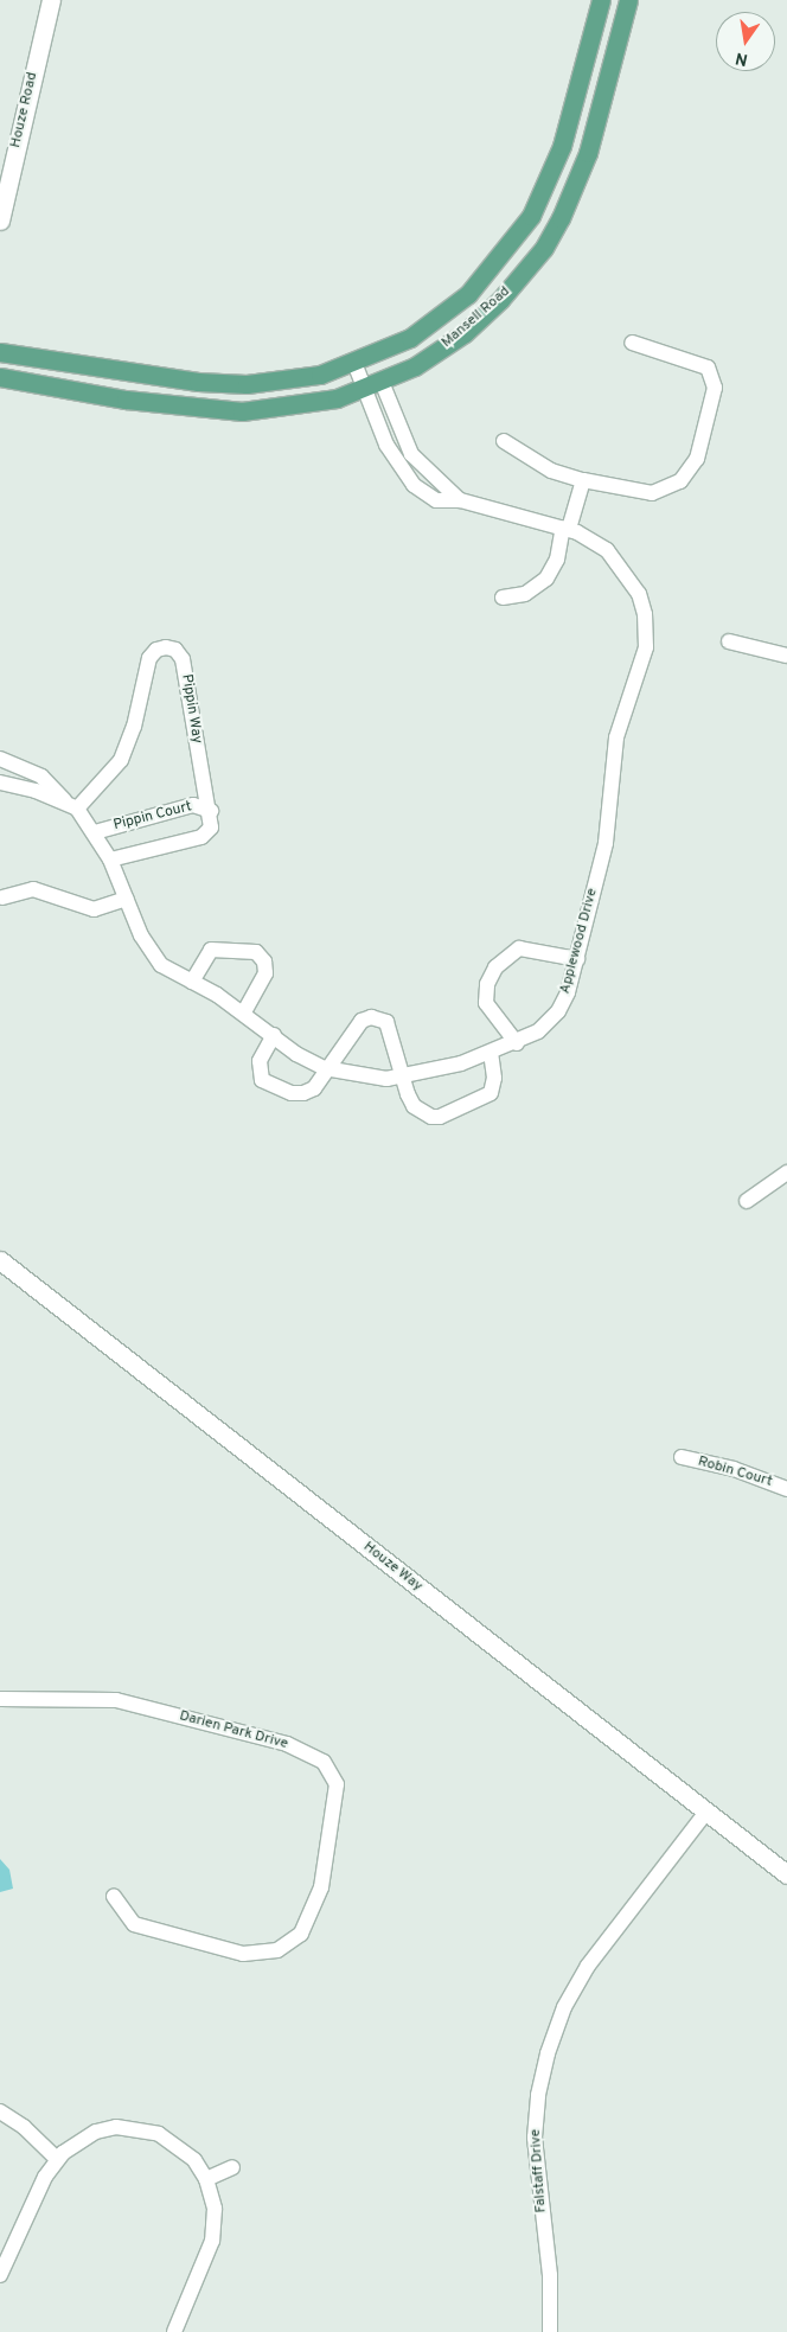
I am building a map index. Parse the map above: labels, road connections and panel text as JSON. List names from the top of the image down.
{
  "streets": {
    "main road": ["Mansell Road"],
    "street": [
      "Houze Road",
      "Pippin Way",
      "Pippin Court",
      "Applewood Drive",
      "Robin Court",
      "Houze Way",
      "Darien Park Drive",
      "Falstaff Drive"
    ]
  },
  "crossings": [
    ["Mansell Road", "Applewood Drive"],
    ["Pippin Way", "Pippin Court"],
    ["Pippin Way", "Applewood Drive"],
    ["Pippin Court", "Applewood Drive"],
    ["Houze Way", "Falstaff Drive"]
  ],
  "north": "bottom"
}
